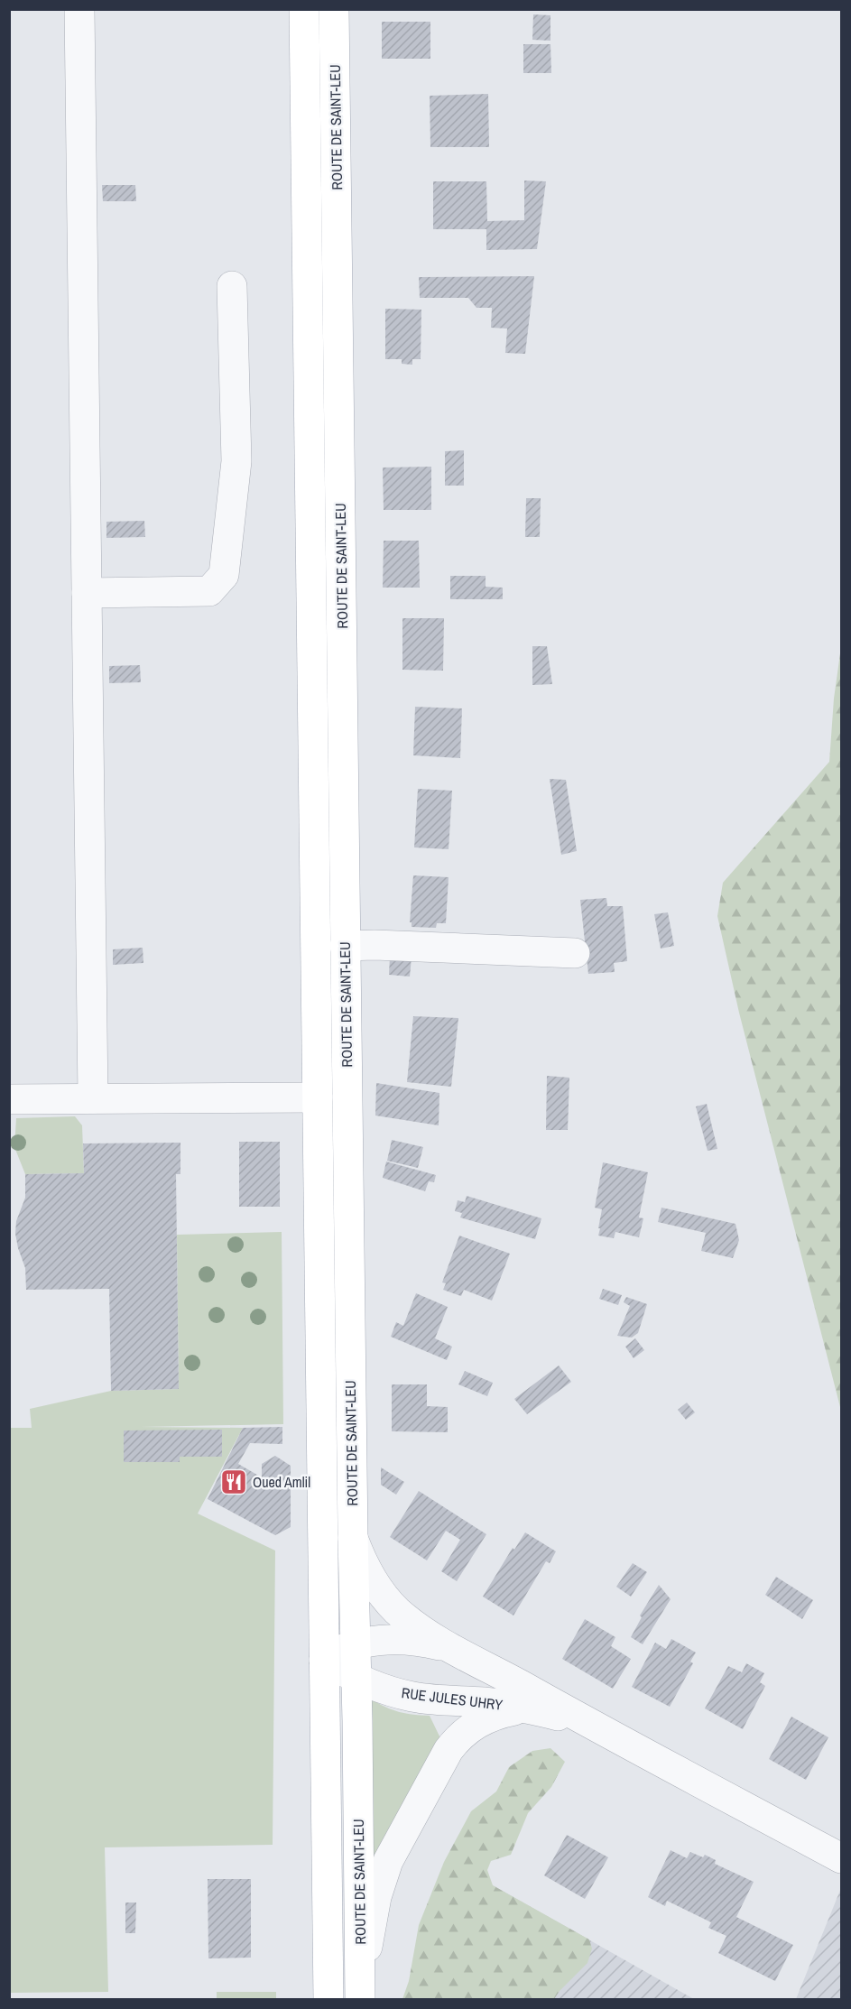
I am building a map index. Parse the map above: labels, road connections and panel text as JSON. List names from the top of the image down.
{
  "streets": {
    "main road": ["ROUTE DE SAINT-LEU"],
    "street": ["RUE JULES UHRY"]
  },
  "crossings": [
    ["ROUTE DE SAINT-LEU", "RUE JULES UHRY"]
  ],
  "places": {
    "restaurant": ["Oued Amlil"]
  }
}
